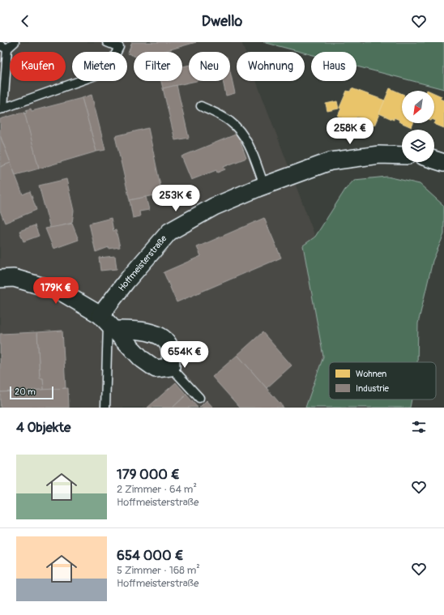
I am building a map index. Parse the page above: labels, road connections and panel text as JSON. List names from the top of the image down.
{
  "streets": {
    "street": ["Hoffmeisterstraße"]
  },
  "legend": ["Wohnen", "Industrie"],
  "scale_bar": "20 m",
  "north": "bottom left",
  "page": {
    "header": "Dwello",
    "chip": [
      "Kaufen",
      "Mieten",
      "Filter",
      "Neu",
      "Wohnung",
      "Haus"
    ],
    "price": [
      "258K €",
      "253K €",
      "179K €",
      "654K €"
    ],
    "scale": "20 m",
    "heading": "4 Objekte",
    "list": [
      {
        "name": "179 000 €",
        "note": "2 Zimmer · 64 m² · Hoffmeisterstraße"
      },
      {
        "name": "654 000 €",
        "note": "5 Zimmer · 168 m² · Hoffmeisterstraße"
      }
    ]
  }
}
